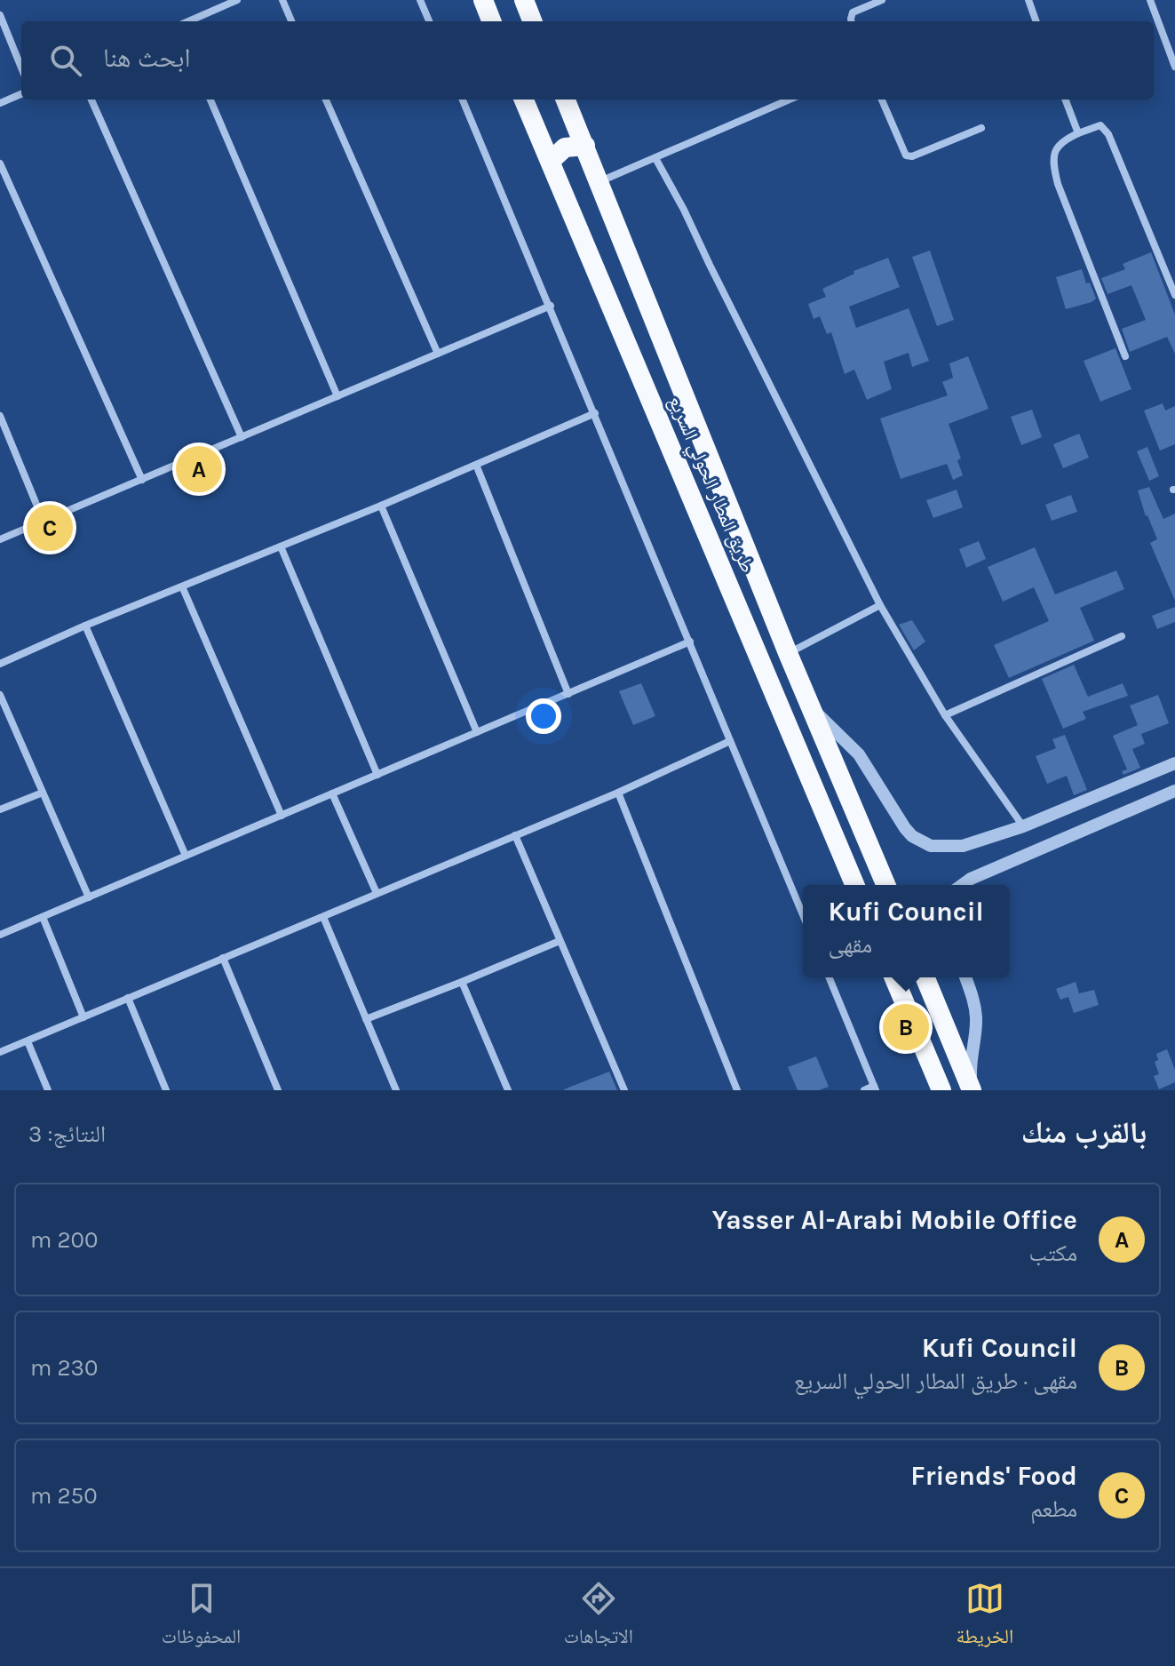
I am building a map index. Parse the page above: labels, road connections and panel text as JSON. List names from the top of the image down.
{
  "streets": {
    "highway": ["طريق المطار الحولي السريع"]
  },
  "page": {
    "search": "ابحث هنا",
    "pins": ["A", "C", "B"],
    "popup": ["Kufi Council", "مقهى"],
    "heading": ["بالقرب منك", "النتائج: 3"],
    "list": [
      {
        "mark": "A",
        "name": "Yasser Al-Arabi Mobile Office",
        "note": "مكتب",
        "value": "200 m"
      },
      {
        "mark": "B",
        "name": "Kufi Council",
        "note": "مقهى · طريق المطار الحولي السريع",
        "value": "230 m"
      },
      {
        "mark": "C",
        "name": "Friends' Food",
        "note": "مطعم",
        "value": "250 m"
      }
    ],
    "nav": ["الخريطة", "الاتجاهات", "المحفوظات"]
  }
}
